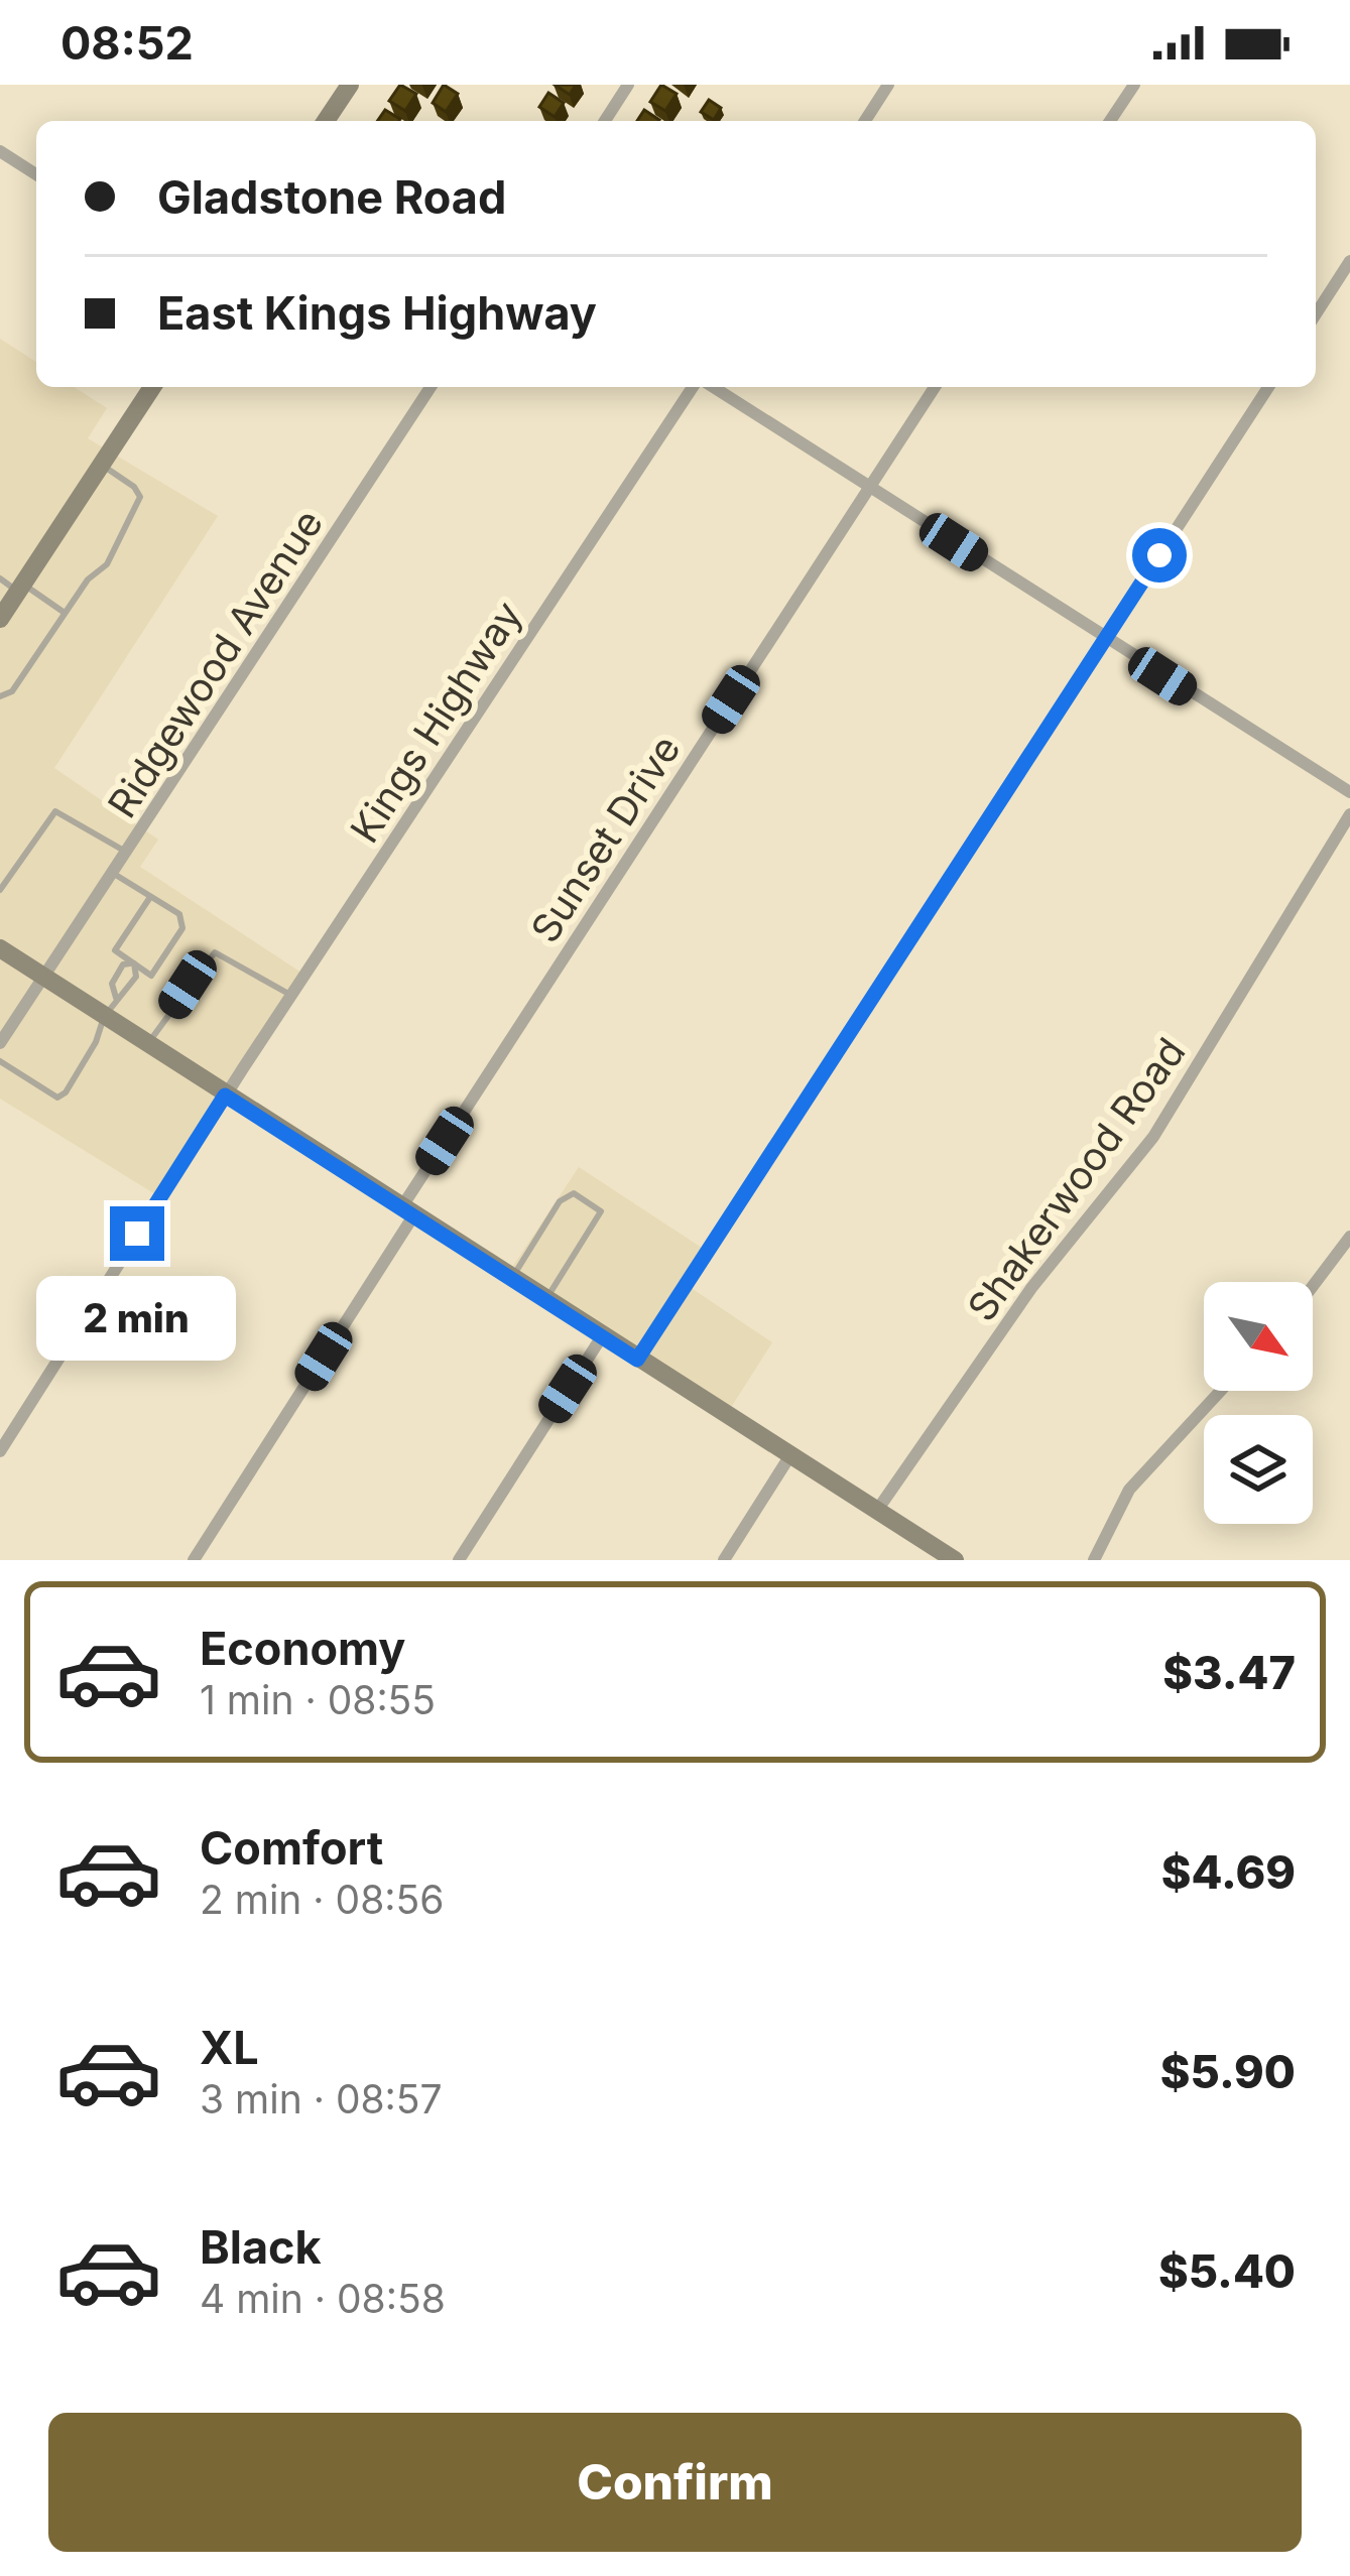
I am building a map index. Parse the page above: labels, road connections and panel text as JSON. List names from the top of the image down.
{
  "streets": {
    "street": [
      "Ridgewood Avenue",
      "Kings Highway",
      "Sunset Drive",
      "Shakerwood Road"
    ]
  },
  "north": "bottom right",
  "page": {
    "status": "08:52",
    "banner": ["Gladstone Road", "East Kings Highway"],
    "bubble": "2 min",
    "list": [
      {
        "name": "Economy",
        "note": "1 min · 08:55",
        "value": "$3.47"
      },
      {
        "name": "Comfort",
        "note": "2 min · 08:56",
        "value": "$4.69"
      },
      {
        "name": "XL",
        "note": "3 min · 08:57",
        "value": "$5.90"
      },
      {
        "name": "Black",
        "note": "4 min · 08:58",
        "value": "$5.40"
      }
    ],
    "buttons": "Confirm"
  }
}
